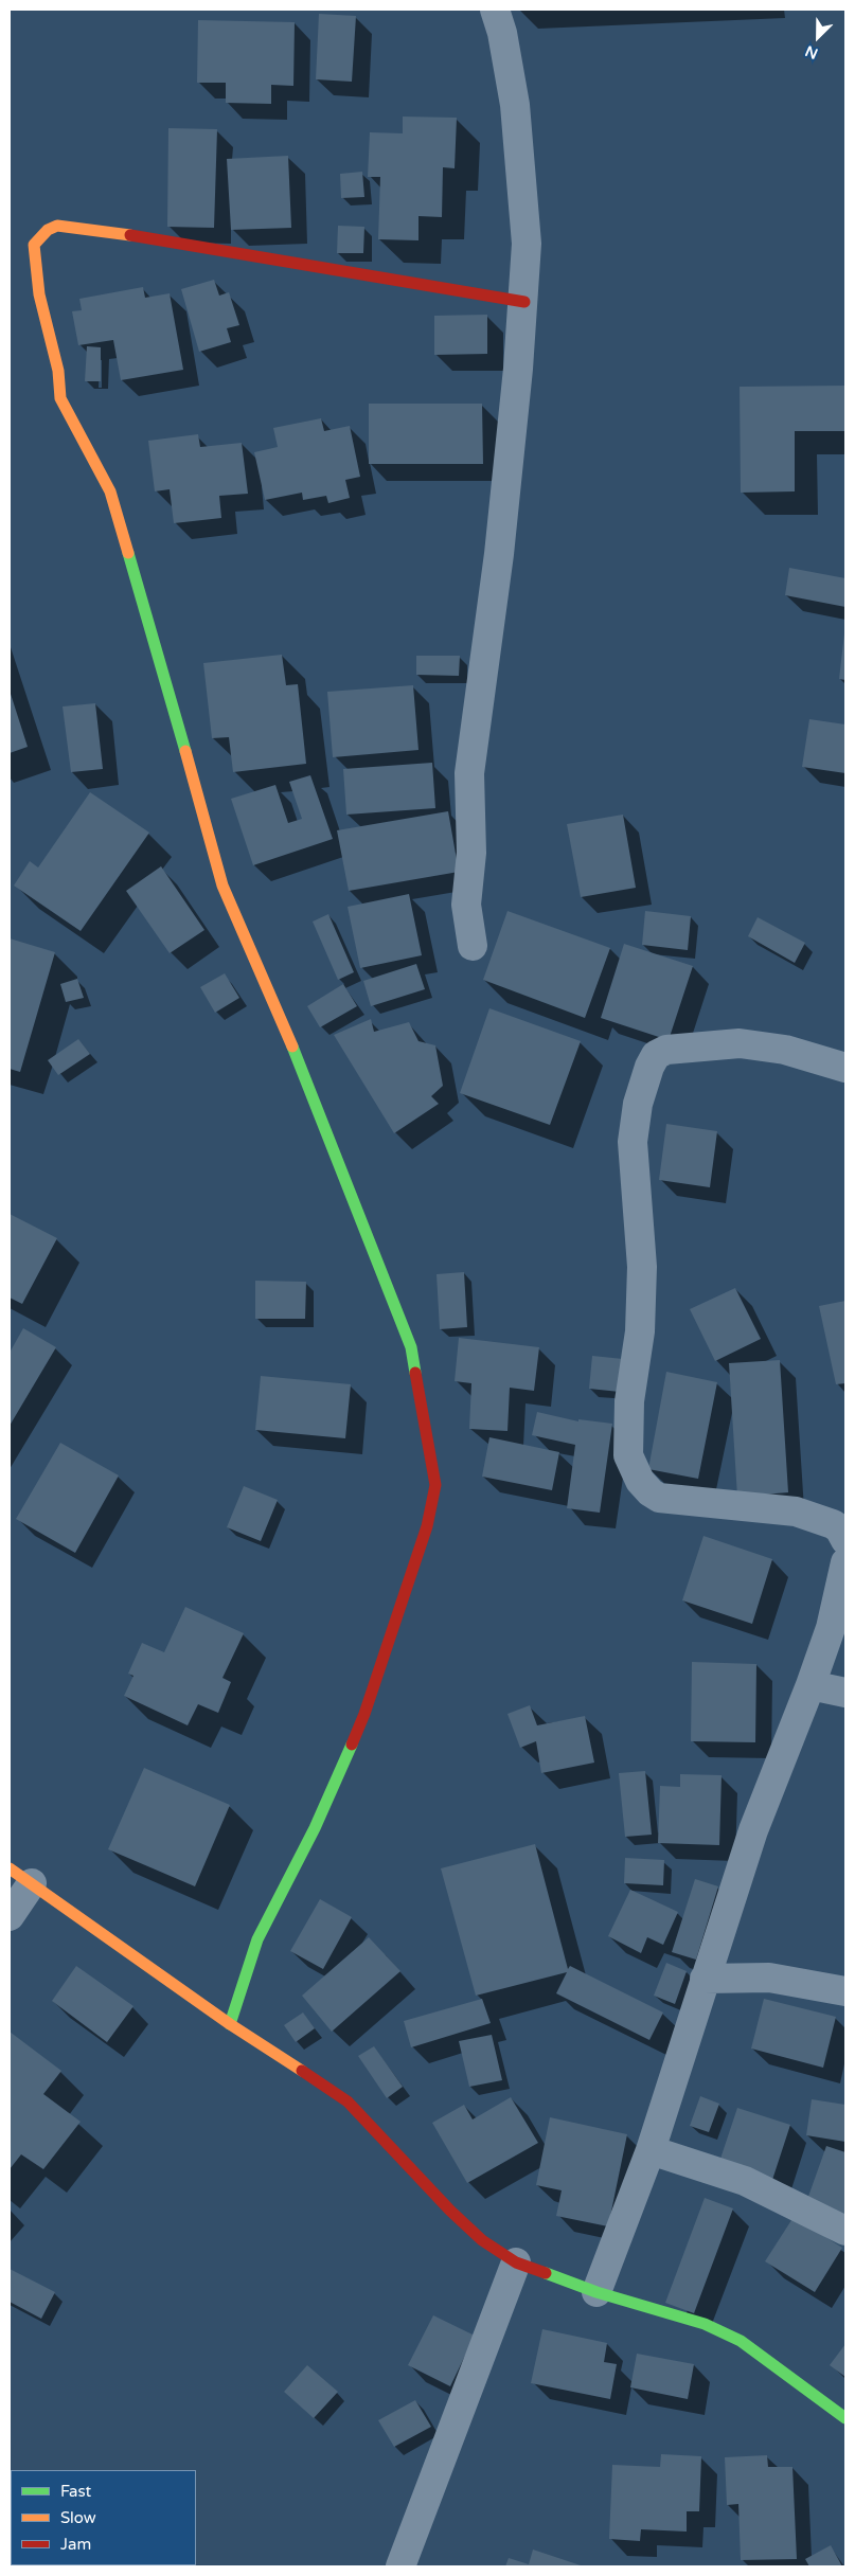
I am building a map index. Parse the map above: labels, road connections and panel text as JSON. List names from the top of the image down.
{
  "legend": ["Fast", "Slow", "Jam"],
  "north": "bottom left"
}
